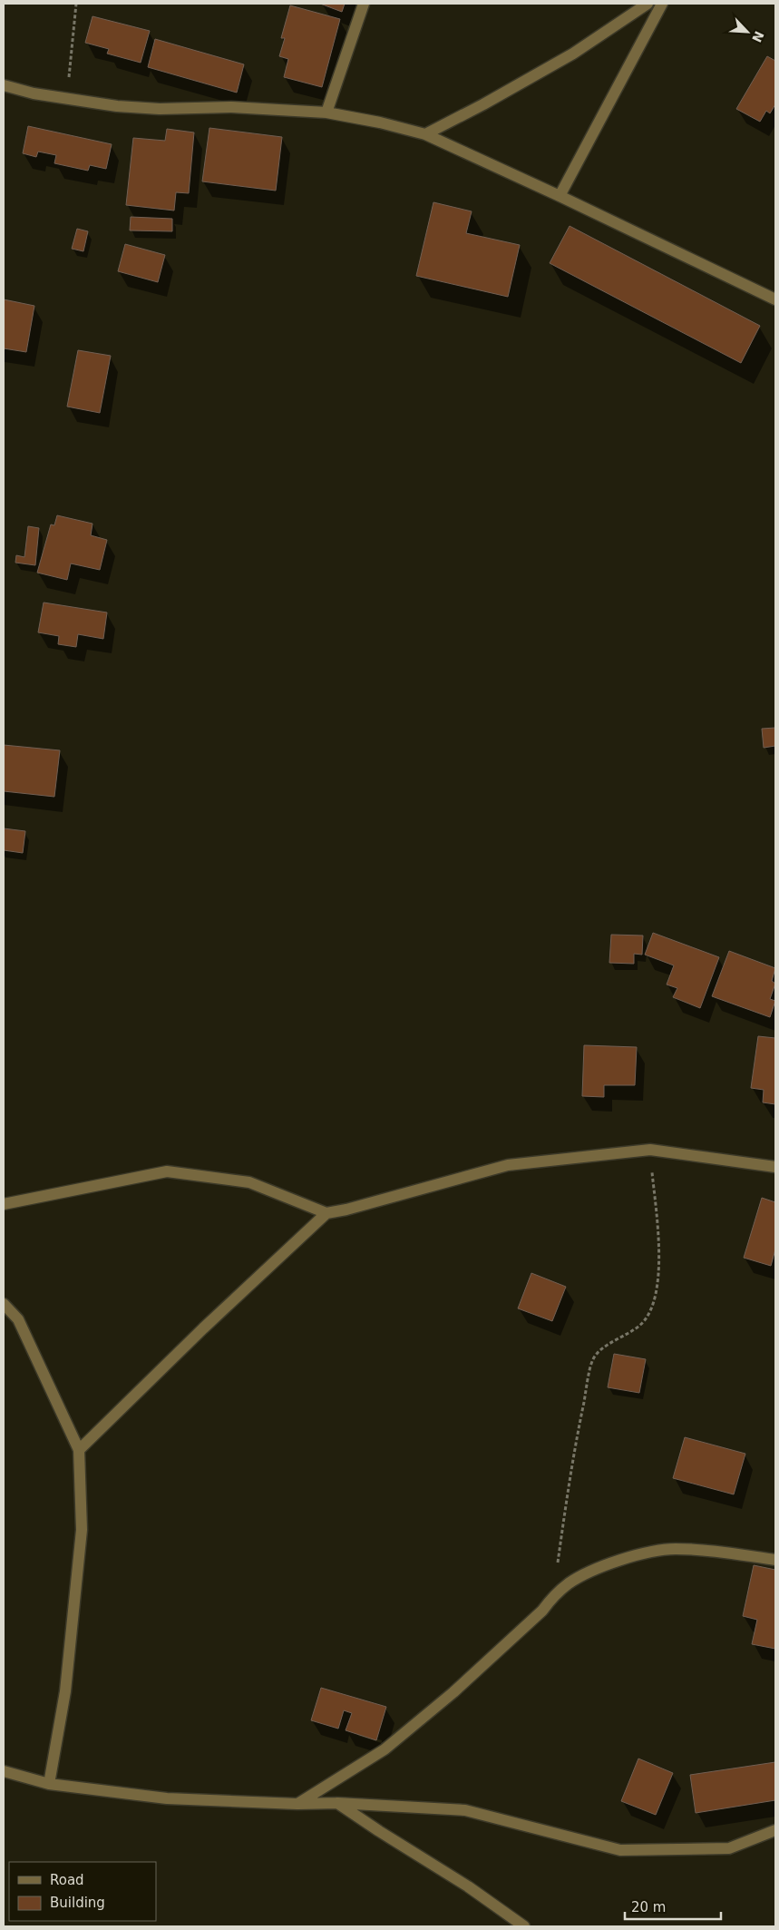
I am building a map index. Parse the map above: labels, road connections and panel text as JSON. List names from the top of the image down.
{
  "legend": ["Road", "Building"],
  "scale_bar": "20 m",
  "north": "bottom right"
}
